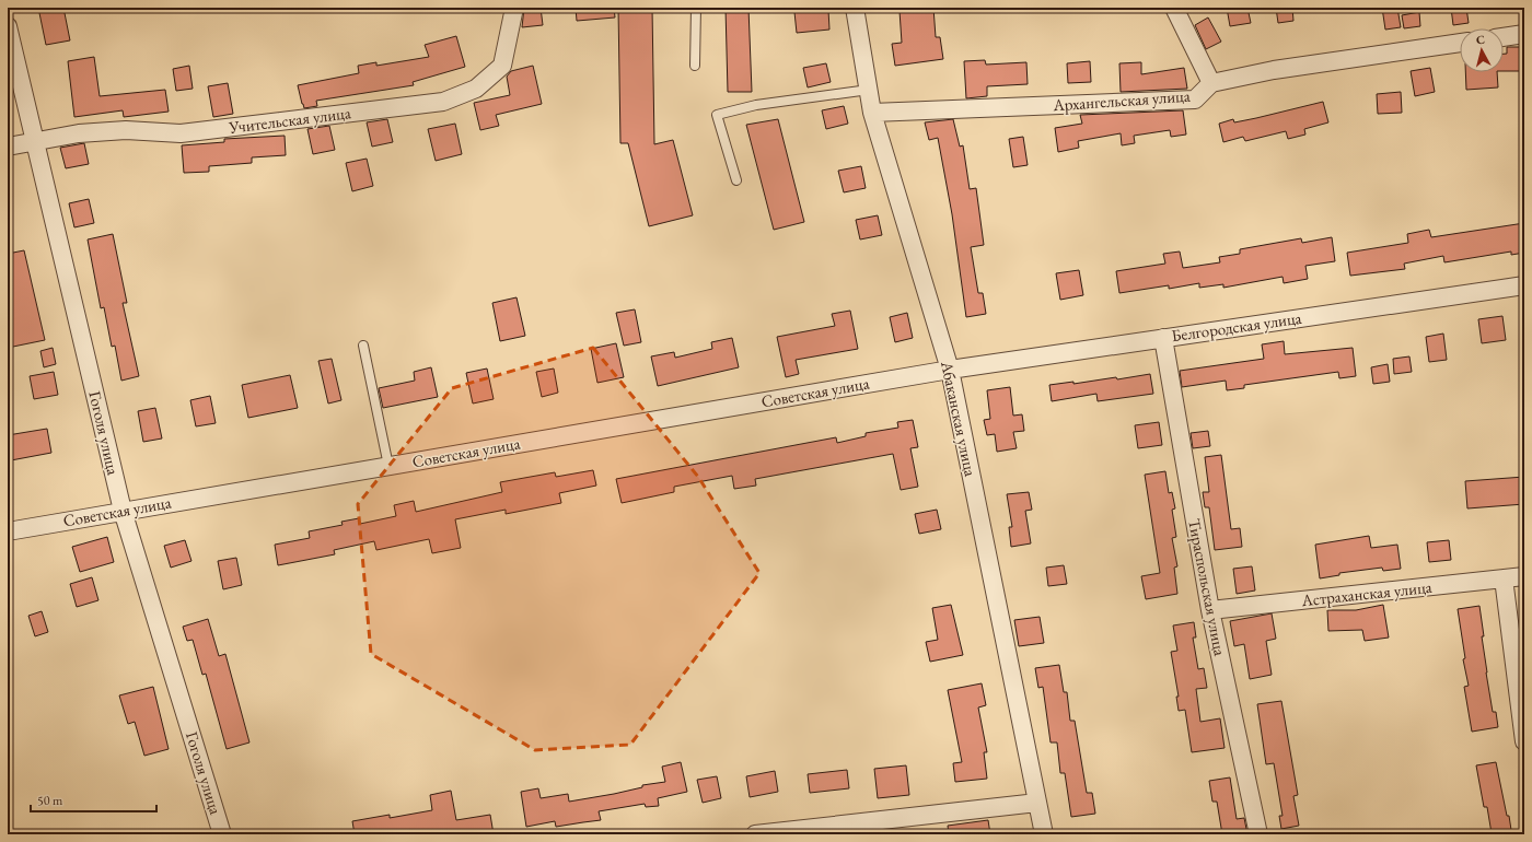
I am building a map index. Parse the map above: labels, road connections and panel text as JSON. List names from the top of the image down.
{
  "streets": {
    "street": [
      "Архангельская улица",
      "Учительская улица",
      "Белгородская улица",
      "Советская улица",
      "Абаканская улица",
      "Гоголя улица",
      "Тираспольская улица",
      "Астраханская улица"
    ]
  },
  "crossings": [
    ["Архангельская улица", "Абаканская улица"],
    ["Учительская улица", "Гоголя улица"],
    ["Белгородская улица", "Советская улица"],
    ["Белгородская улица", "Абаканская улица"],
    ["Белгородская улица", "Тираспольская улица"],
    ["Советская улица", "Гоголя улица"],
    ["Тираспольская улица", "Астраханская улица"]
  ],
  "scale_bar": "50 m",
  "north": "top"
}
